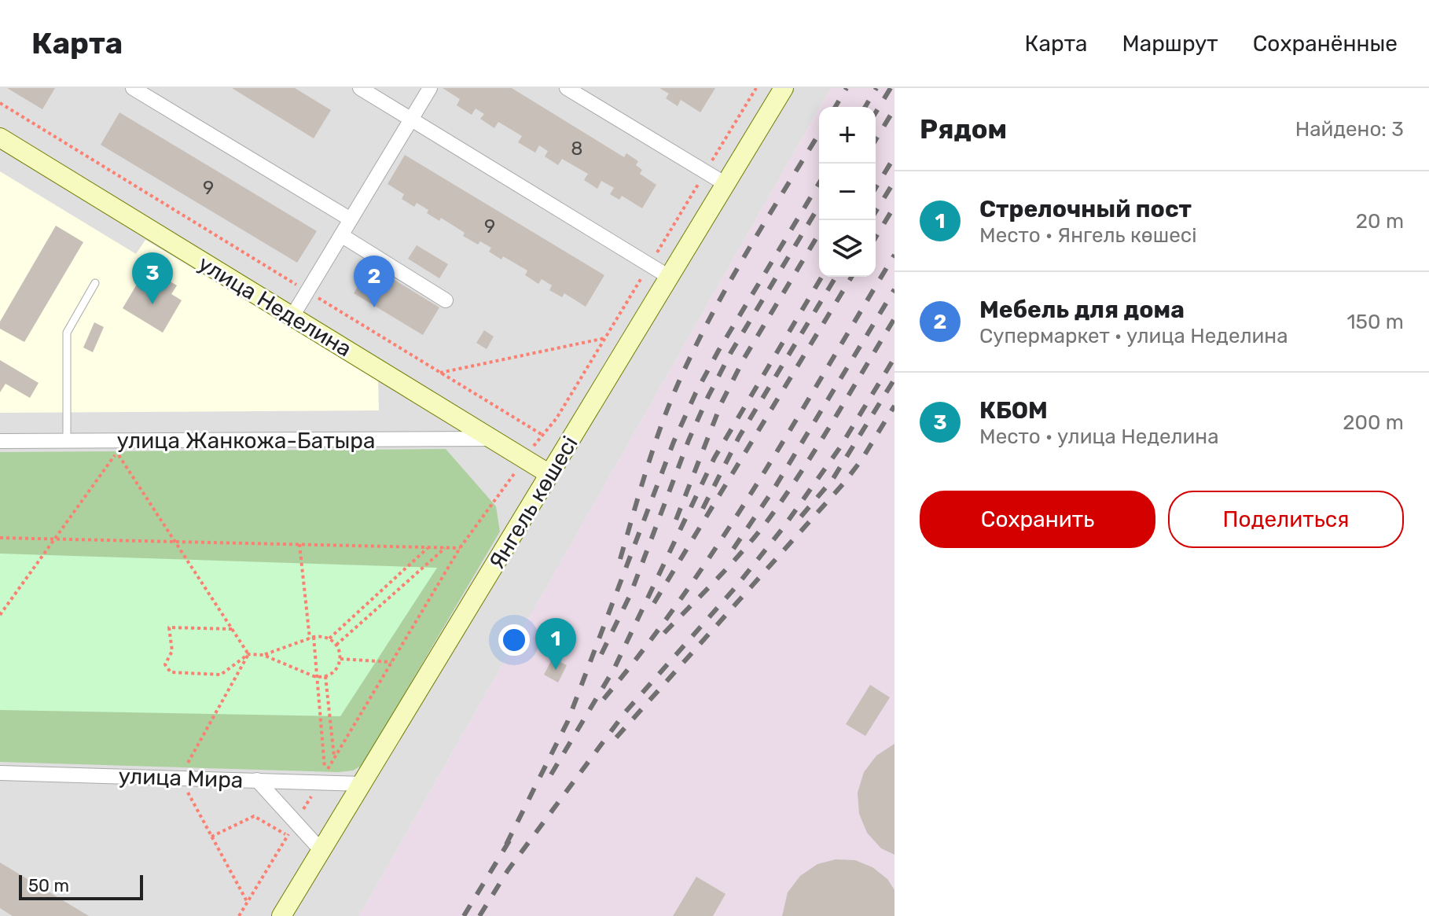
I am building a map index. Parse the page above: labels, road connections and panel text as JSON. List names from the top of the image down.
{
  "streets": {
    "street": [
      "улица Неделина",
      "улица Жанкожа-Батыра",
      "Янгель көшесі",
      "улица Мира"
    ]
  },
  "crossings": [
    ["улица Неделина", "улица Жанкожа-Батыра"],
    ["улица Неделина", "Янгель көшесі"],
    ["Янгель көшесі", "улица Мира"]
  ],
  "house_numbers": ["8", "9", "9"],
  "scale_bar": "50 m",
  "page": {
    "header": "Карта",
    "nav": ["Карта", "Маршрут", "Сохранённые"],
    "heading": ["Рядом", "Найдено: 3"],
    "map_buttons": ["+", "−"],
    "list": [
      {
        "mark": "1",
        "name": "Стрелочный пост",
        "note": "Место · Янгель көшесі",
        "value": "20 m"
      },
      {
        "mark": "2",
        "name": "Мебель для дома",
        "note": "Супермаркет · улица Неделина",
        "value": "150 m"
      },
      {
        "mark": "3",
        "name": "КБОМ",
        "note": "Место · улица Неделина",
        "value": "200 m"
      }
    ],
    "pins": ["3", "2", "1"],
    "buttons": ["Сохранить", "Поделиться"],
    "scale": "50 m"
  }
}
